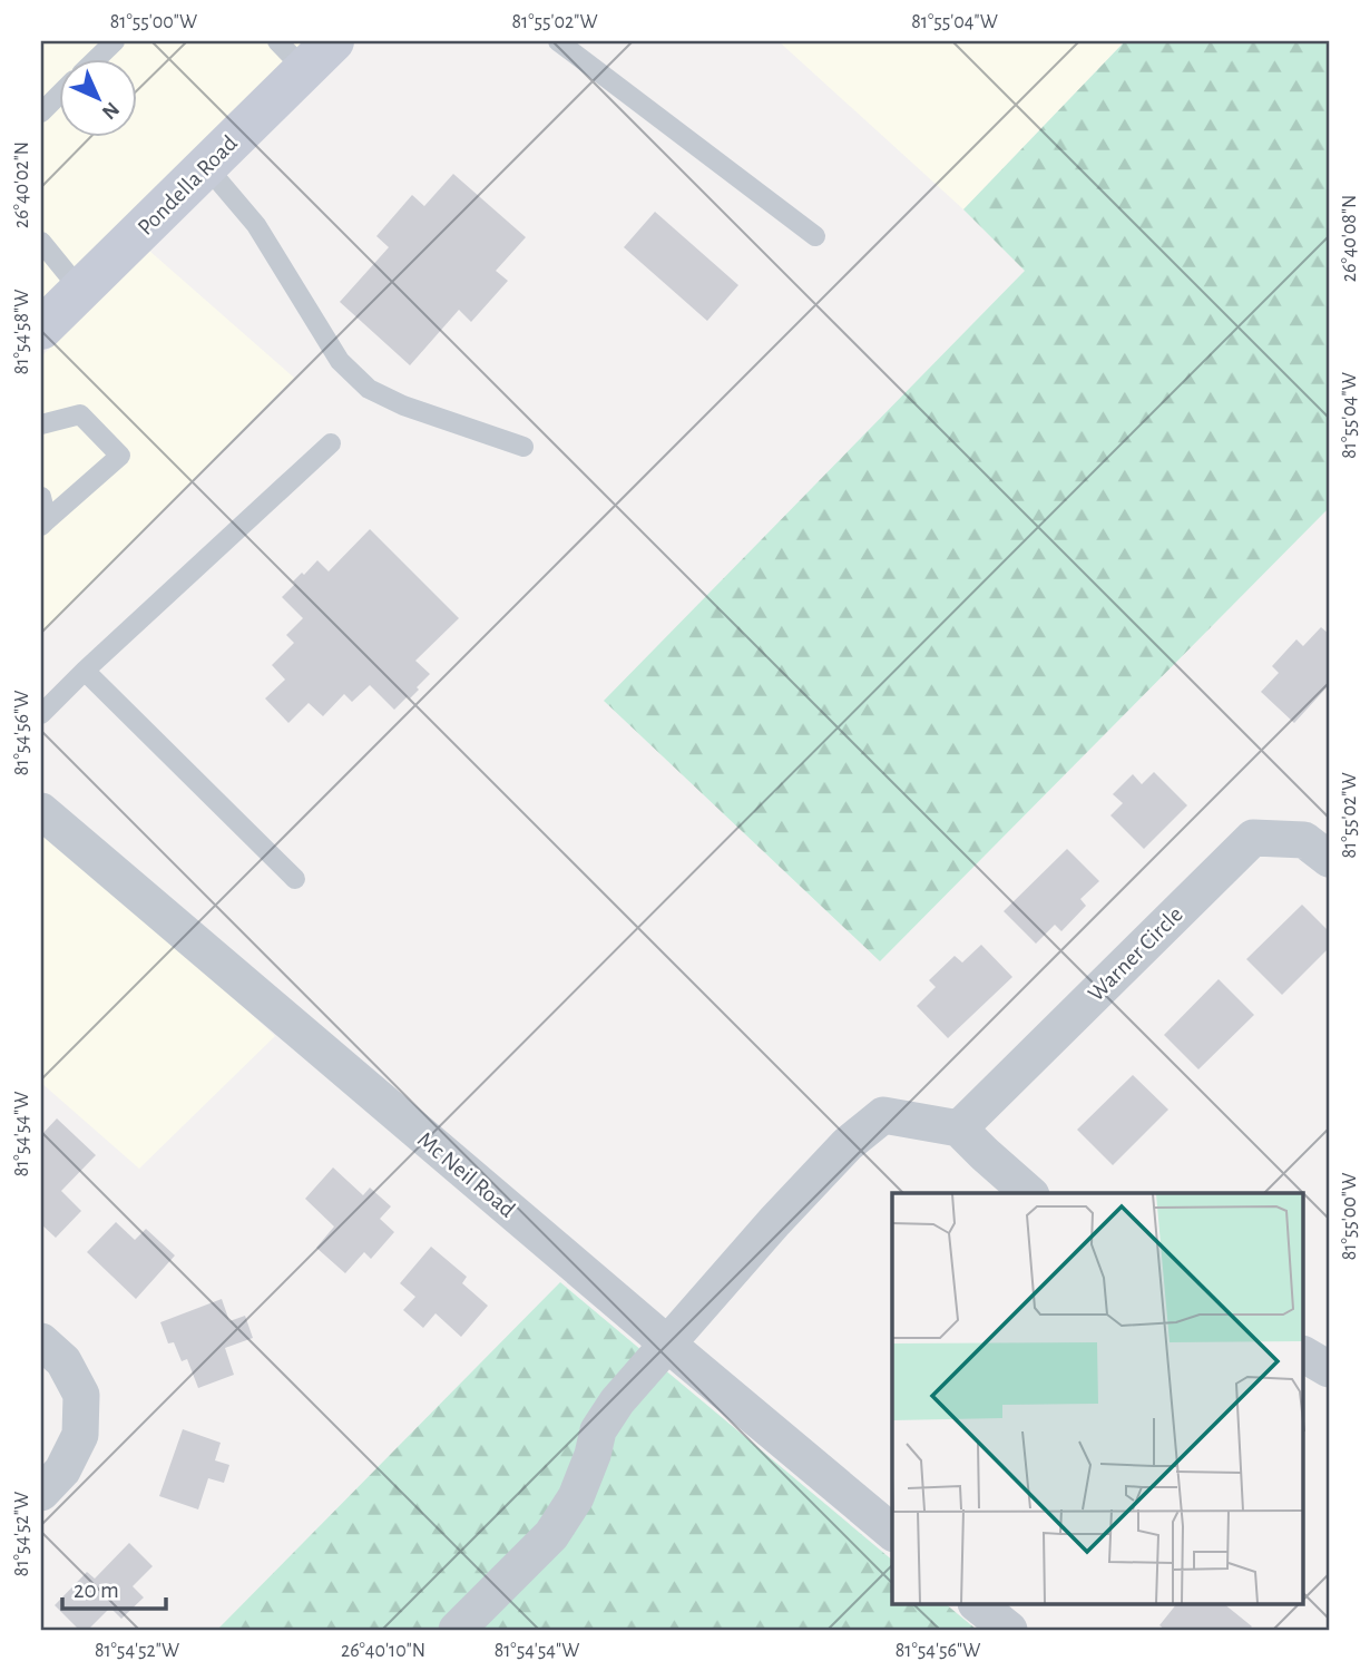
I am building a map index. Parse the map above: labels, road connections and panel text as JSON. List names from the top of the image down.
{
  "streets": {
    "main road": ["Pondella Road"],
    "street": ["Warner Circle", "Mc Neil Road"]
  },
  "scale_bar": "20 m",
  "north": "bottom right",
  "coordinates": [
    "81°55'00\"W",
    "81°55'02\"W",
    "81°55'04\"W",
    "26°40'02\"N",
    "26°40'08\"N",
    "81°54'58\"W",
    "81°54'56\"W",
    "81°54'54\"W",
    "81°54'52\"W",
    "26°40'10\"N"
  ]
}
